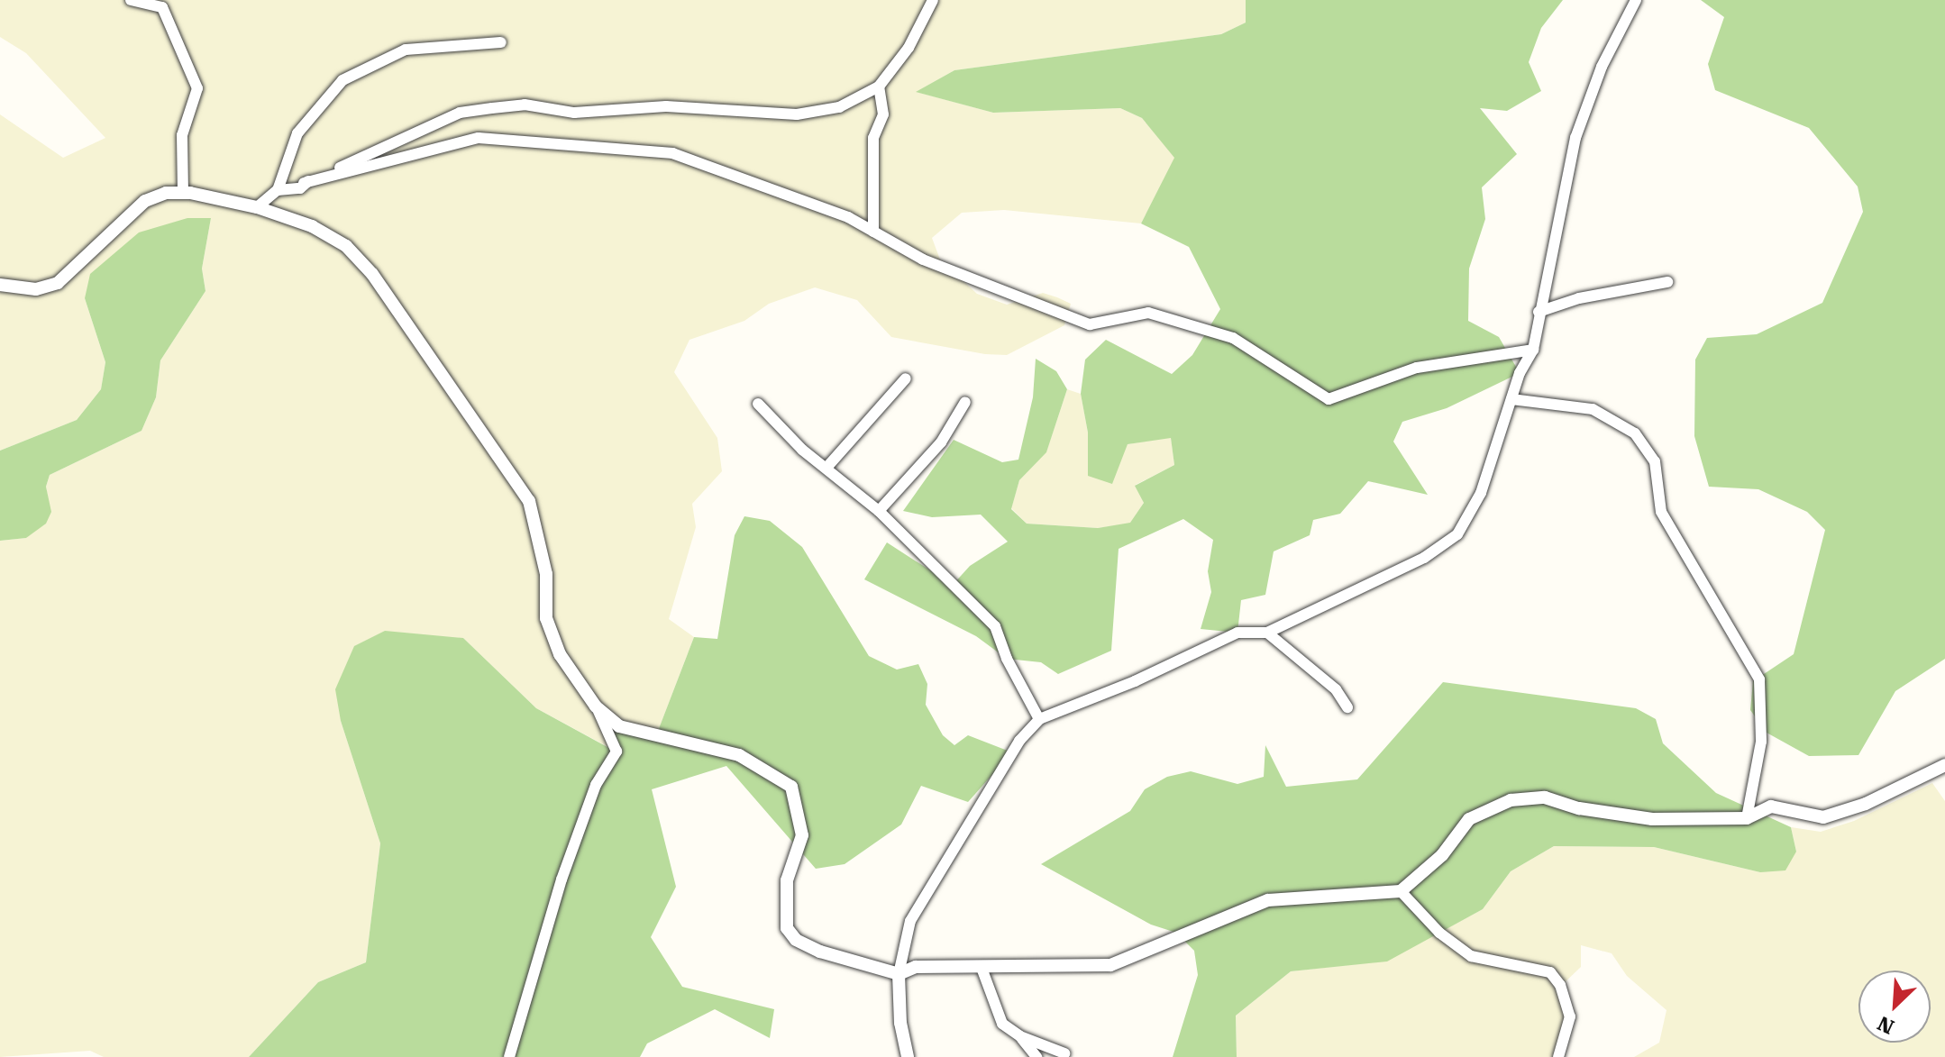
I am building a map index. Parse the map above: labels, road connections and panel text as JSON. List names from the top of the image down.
{
  "north": "bottom left"
}
